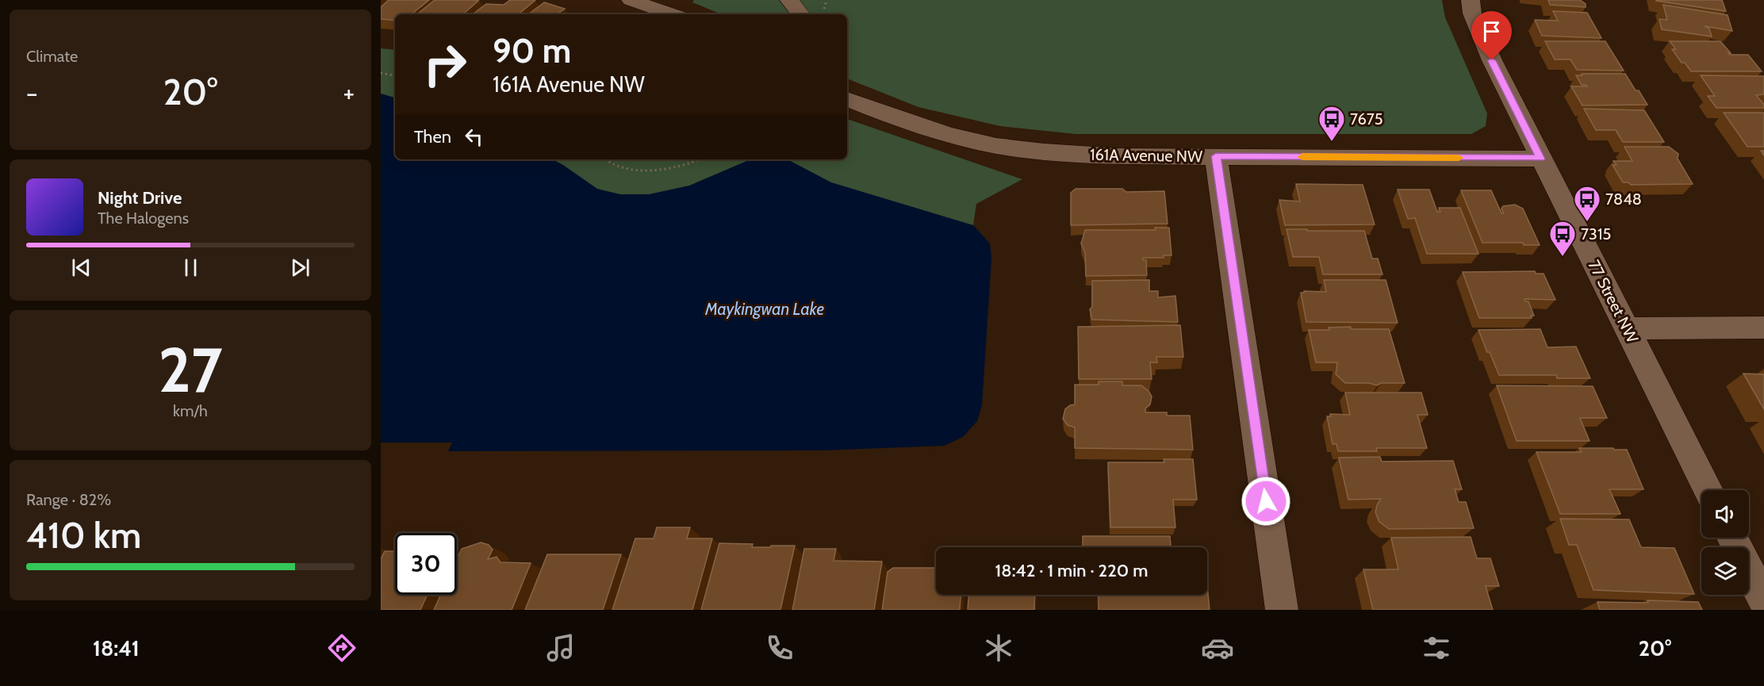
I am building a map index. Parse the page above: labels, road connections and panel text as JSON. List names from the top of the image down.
{
  "streets": {
    "street": ["161A Avenue NW", "77 Street NW"]
  },
  "crossings": [
    ["161A Avenue NW", "77 Street NW"]
  ],
  "water": ["Maykingwan Lake"],
  "places": {
    "bus stop": ["7675", "7848", "7315"]
  },
  "page": {
    "tile": [
      "Climate",
      ["27", "km/h"],
      ["Range · 82%", "410 km"]
    ],
    "turn": ["90 m", "161A Avenue NW"],
    "heat": ["−", "20°", "+"],
    "then": "Then",
    "song": ["Night Drive", "The Halogens"],
    "limit": "30",
    "trip": "18:42 · 1 min · 220 m",
    "tabs": ["18:41", "20°"]
  }
}
